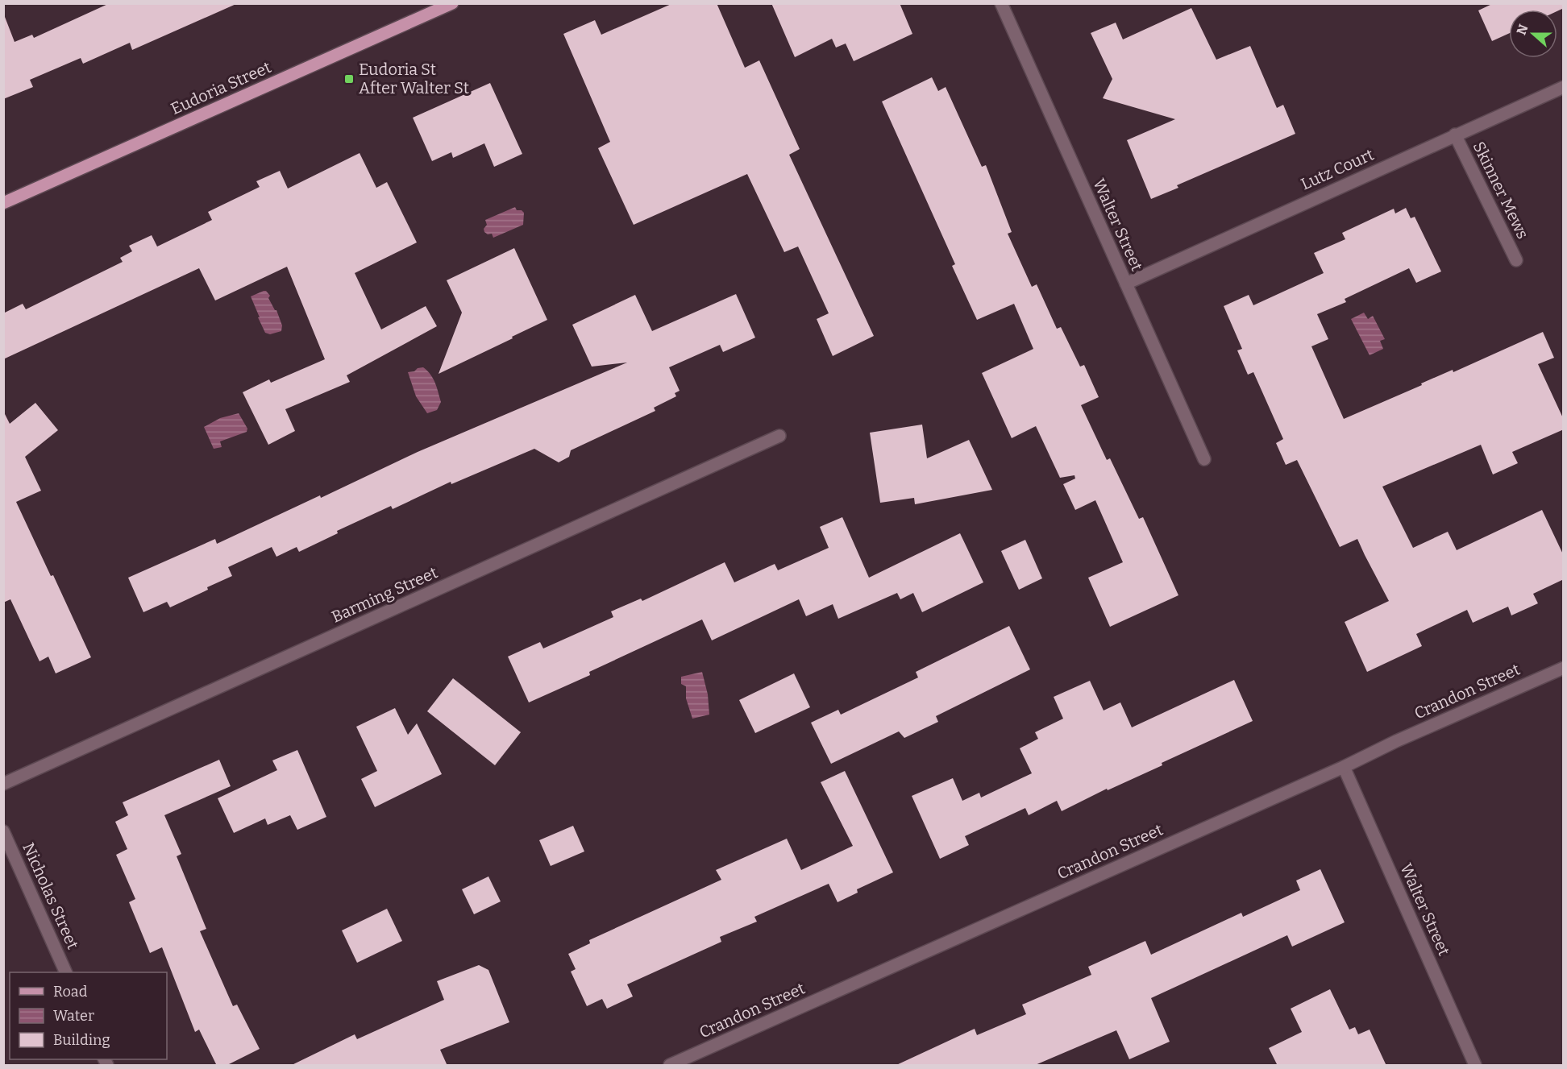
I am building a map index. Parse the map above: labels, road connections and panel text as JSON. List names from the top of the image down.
{
  "streets": {
    "main road": ["Eudoria Street"],
    "street": [
      "Lutz Court",
      "Skinner Mews",
      "Walter Street",
      "Barming Street",
      "Crandon Street",
      "Nicholas Street"
    ]
  },
  "crossings": [
    ["Lutz Court", "Skinner Mews"],
    ["Lutz Court", "Walter Street"],
    ["Walter Street", "Crandon Street"]
  ],
  "places": {
    "transit": ["Eudoria St After Walter St"]
  },
  "legend": ["Road", "Water", "Building"],
  "north": "left"
}
